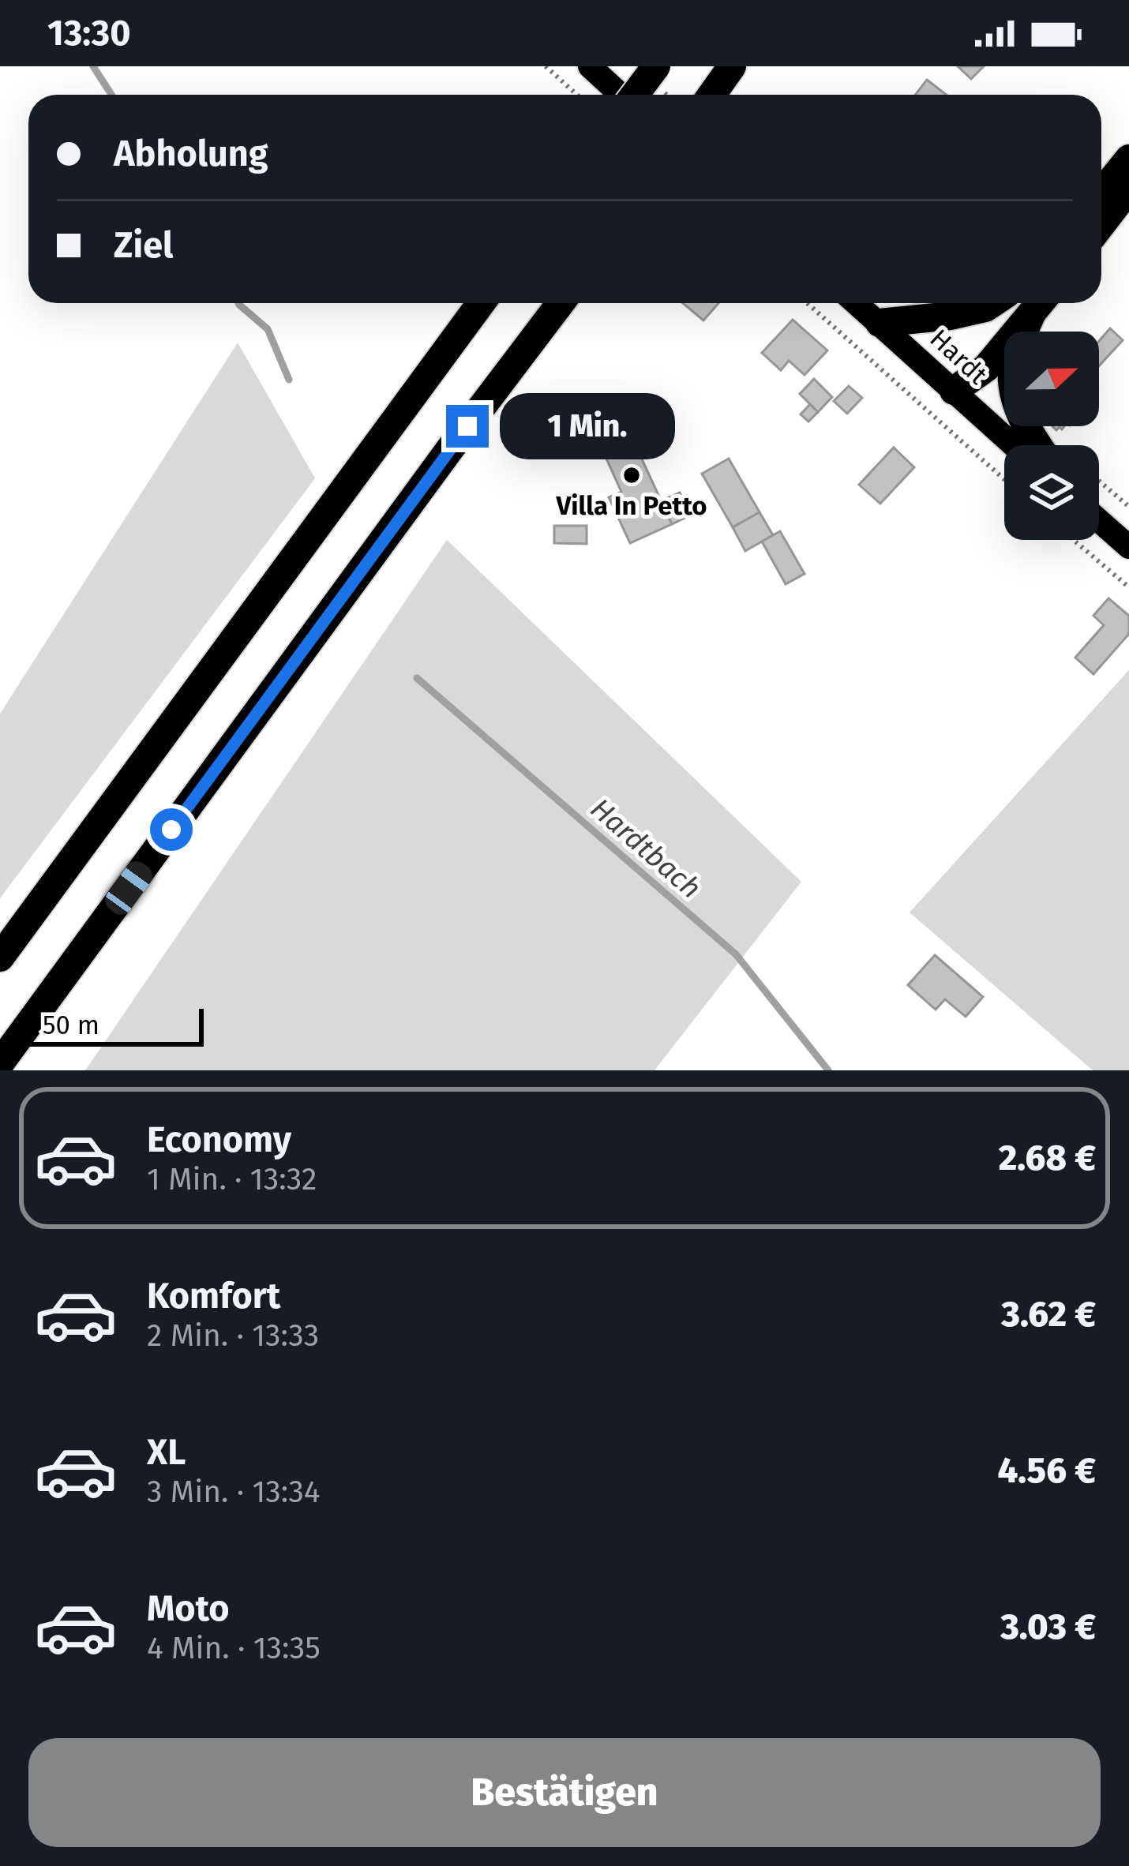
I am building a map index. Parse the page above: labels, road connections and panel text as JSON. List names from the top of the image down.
{
  "streets": {
    "main road": ["Hardt"]
  },
  "water": ["Hardtbach"],
  "places": ["Villa In Petto"],
  "scale_bar": "50 m",
  "north": "right",
  "page": {
    "status": "13:30",
    "banner": ["Abholung", "Ziel"],
    "bubble": "1 Min.",
    "scale": "50 m",
    "list": [
      {
        "name": "Economy",
        "note": "1 Min. · 13:32",
        "value": "2.68 €"
      },
      {
        "name": "Komfort",
        "note": "2 Min. · 13:33",
        "value": "3.62 €"
      },
      {
        "name": "XL",
        "note": "3 Min. · 13:34",
        "value": "4.56 €"
      },
      {
        "name": "Moto",
        "note": "4 Min. · 13:35",
        "value": "3.03 €"
      }
    ],
    "buttons": "Bestätigen"
  }
}
